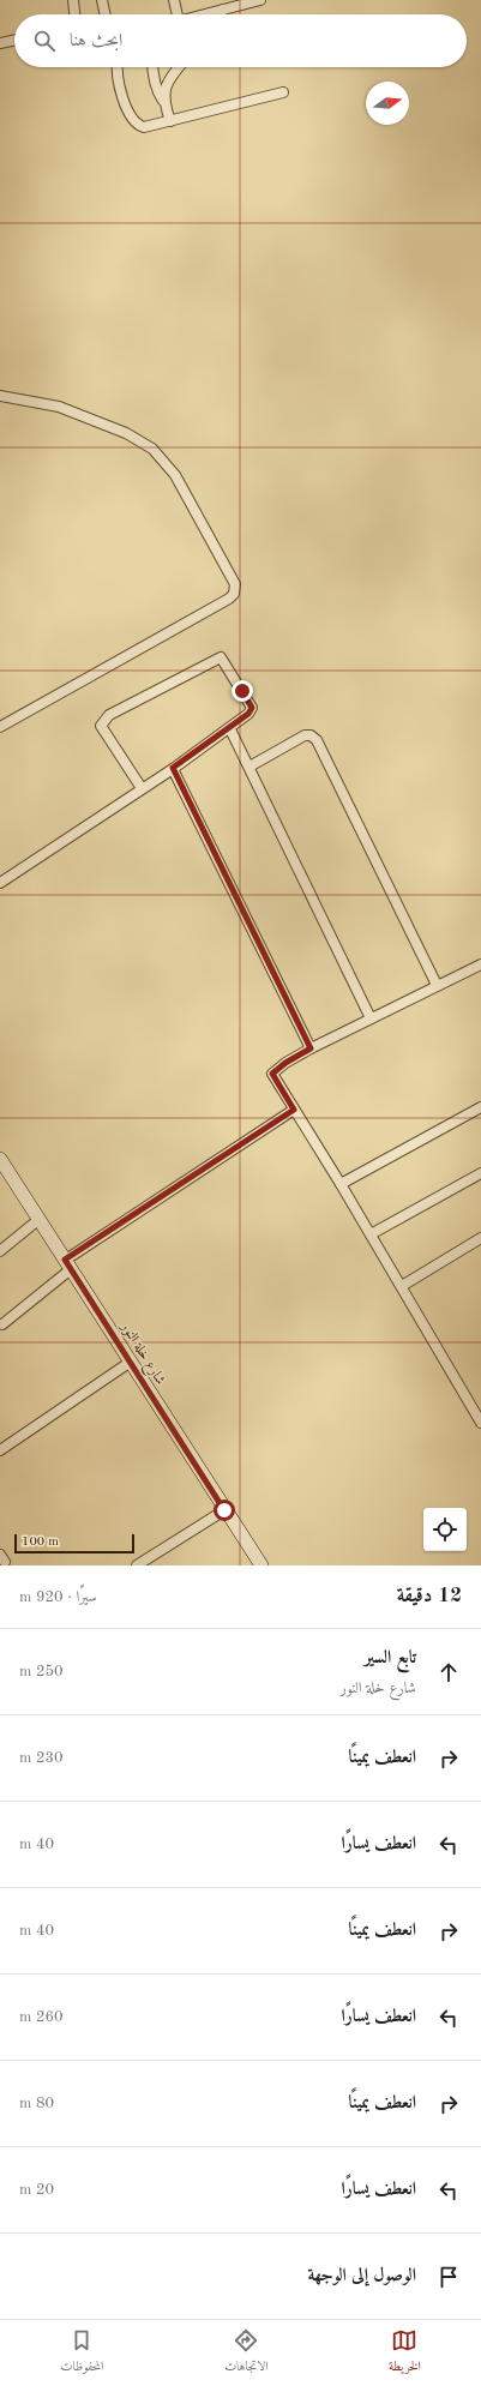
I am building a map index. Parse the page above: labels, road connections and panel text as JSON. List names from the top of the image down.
{
  "streets": {
    "street": ["شارع خلة النور"]
  },
  "scale_bar": "100 m",
  "north": "right",
  "page": {
    "search": "ابحث هنا",
    "scale": "100 m",
    "heading": ["12 دقيقة", "سيرًا · 920 m"],
    "list": [
      ["تابع السير", "شارع خلة النور", "250 m"],
      ["انعطف يمينًا", "230 m"],
      ["انعطف يسارًا", "40 m"],
      ["انعطف يمينًا", "40 m"],
      ["انعطف يسارًا", "260 m"],
      ["انعطف يمينًا", "80 m"],
      ["انعطف يسارًا", "20 m"],
      "الوصول إلى الوجهة"
    ],
    "nav": ["الخريطة", "الاتجاهات", "المحفوظات"]
  }
}
